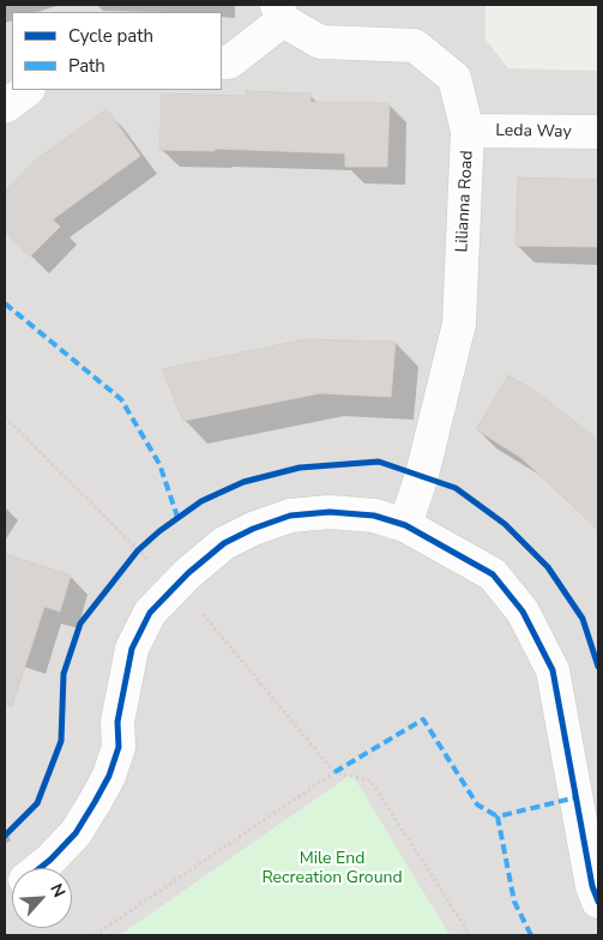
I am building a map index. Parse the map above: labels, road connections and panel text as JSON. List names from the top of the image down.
{
  "streets": {
    "street": ["Leda Way", "Lilianna Road"]
  },
  "crossings": [
    ["Leda Way", "Lilianna Road"]
  ],
  "parks": ["Mile End Recreation Ground"],
  "legend": ["Cycle path", "Path"],
  "north": "top right"
}
